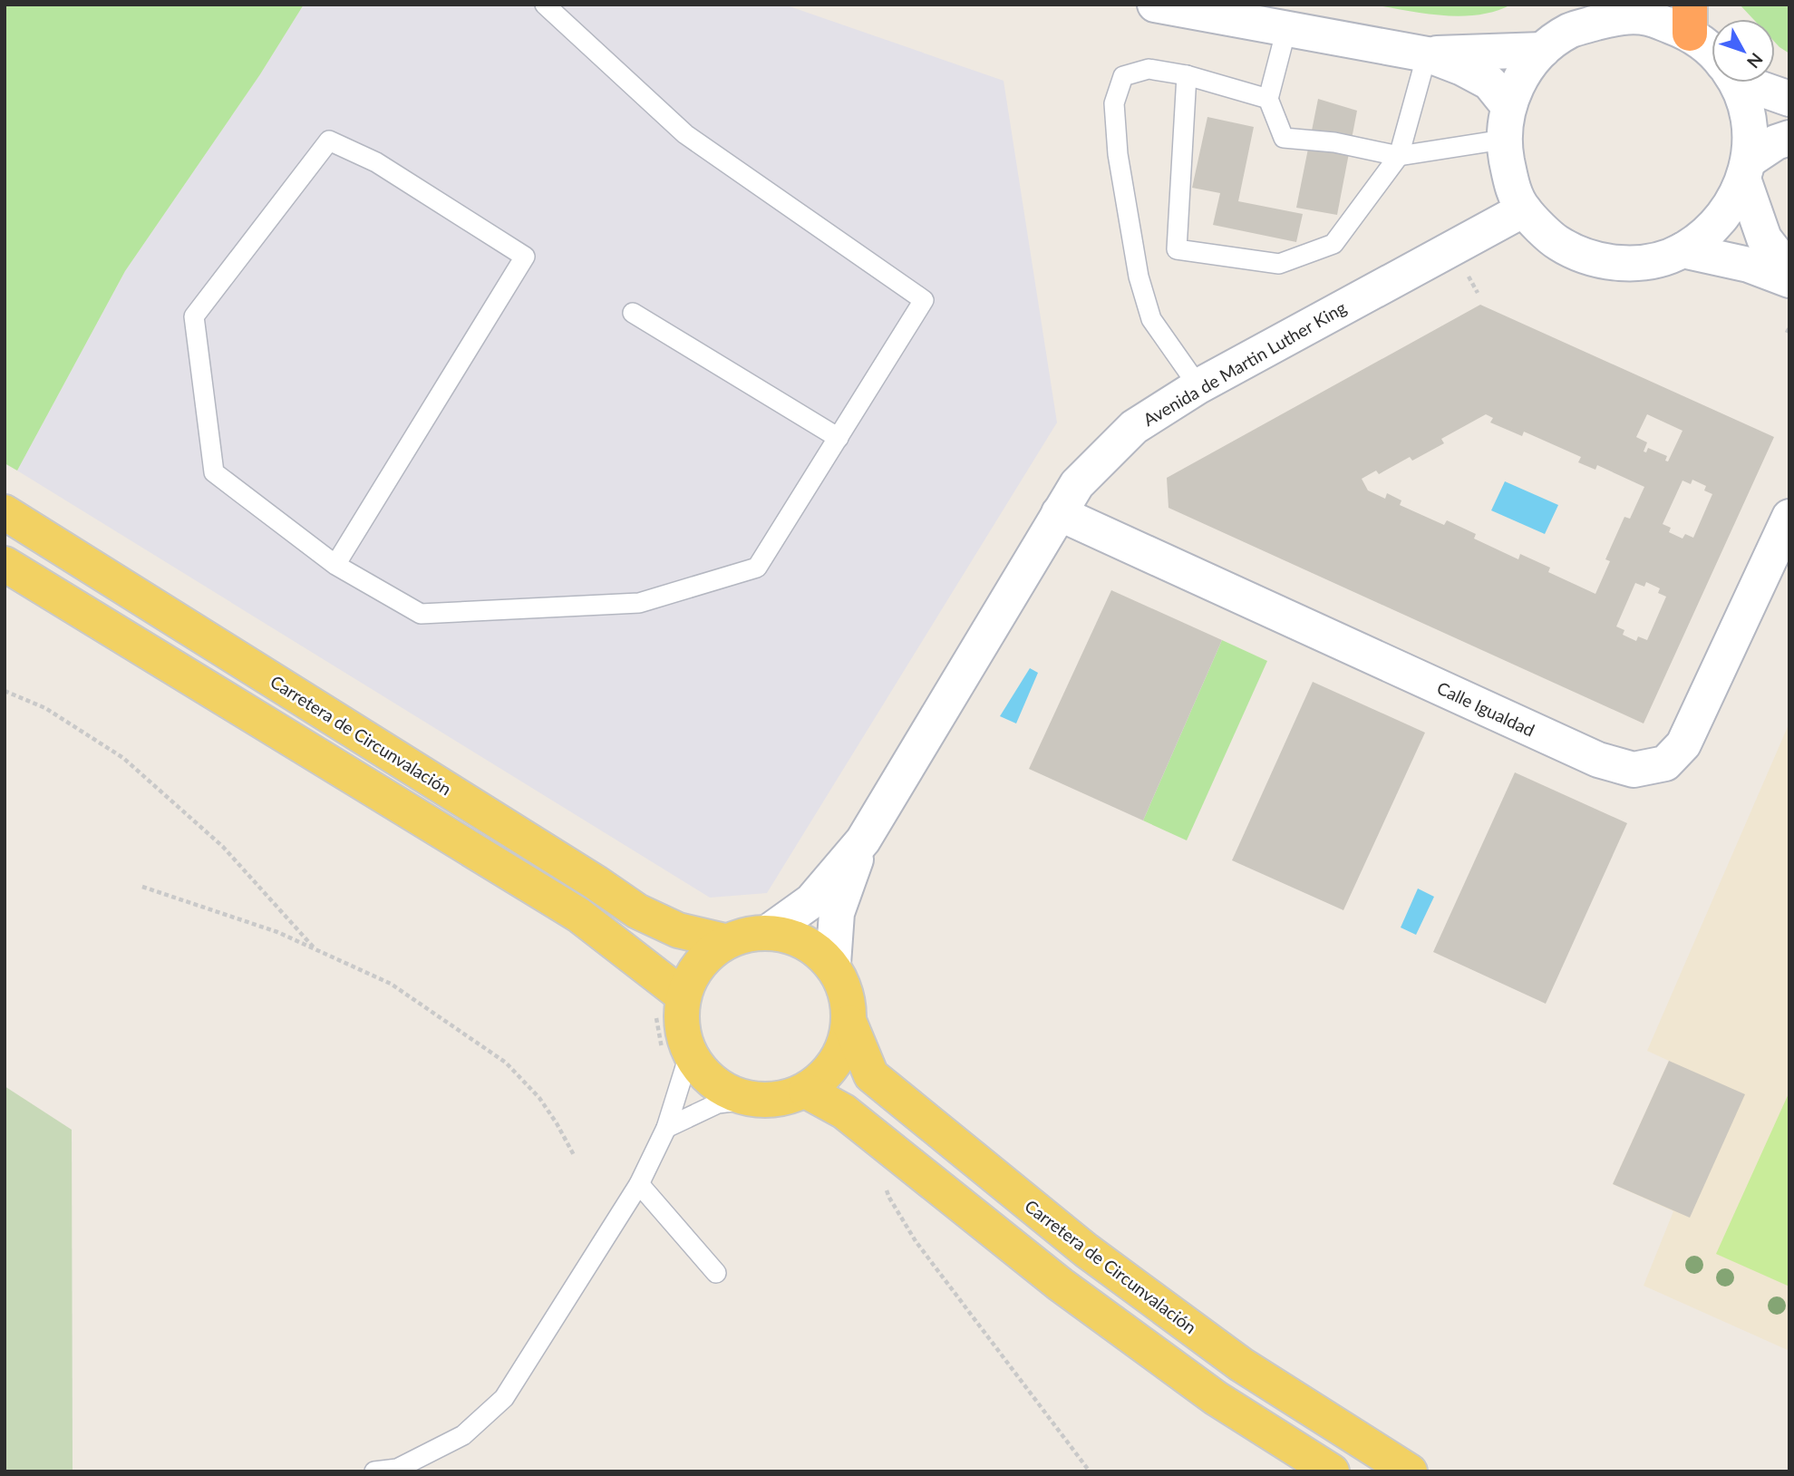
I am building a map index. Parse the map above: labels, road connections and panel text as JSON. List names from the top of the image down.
{
  "streets": {
    "main road": ["Carretera de Circunvalación"],
    "street": ["Avenida de Martin Luther King", "Calle Igualdad"]
  },
  "crossings": [
    ["Avenida de Martin Luther King", "Calle Igualdad"]
  ],
  "north": "bottom right"
}
